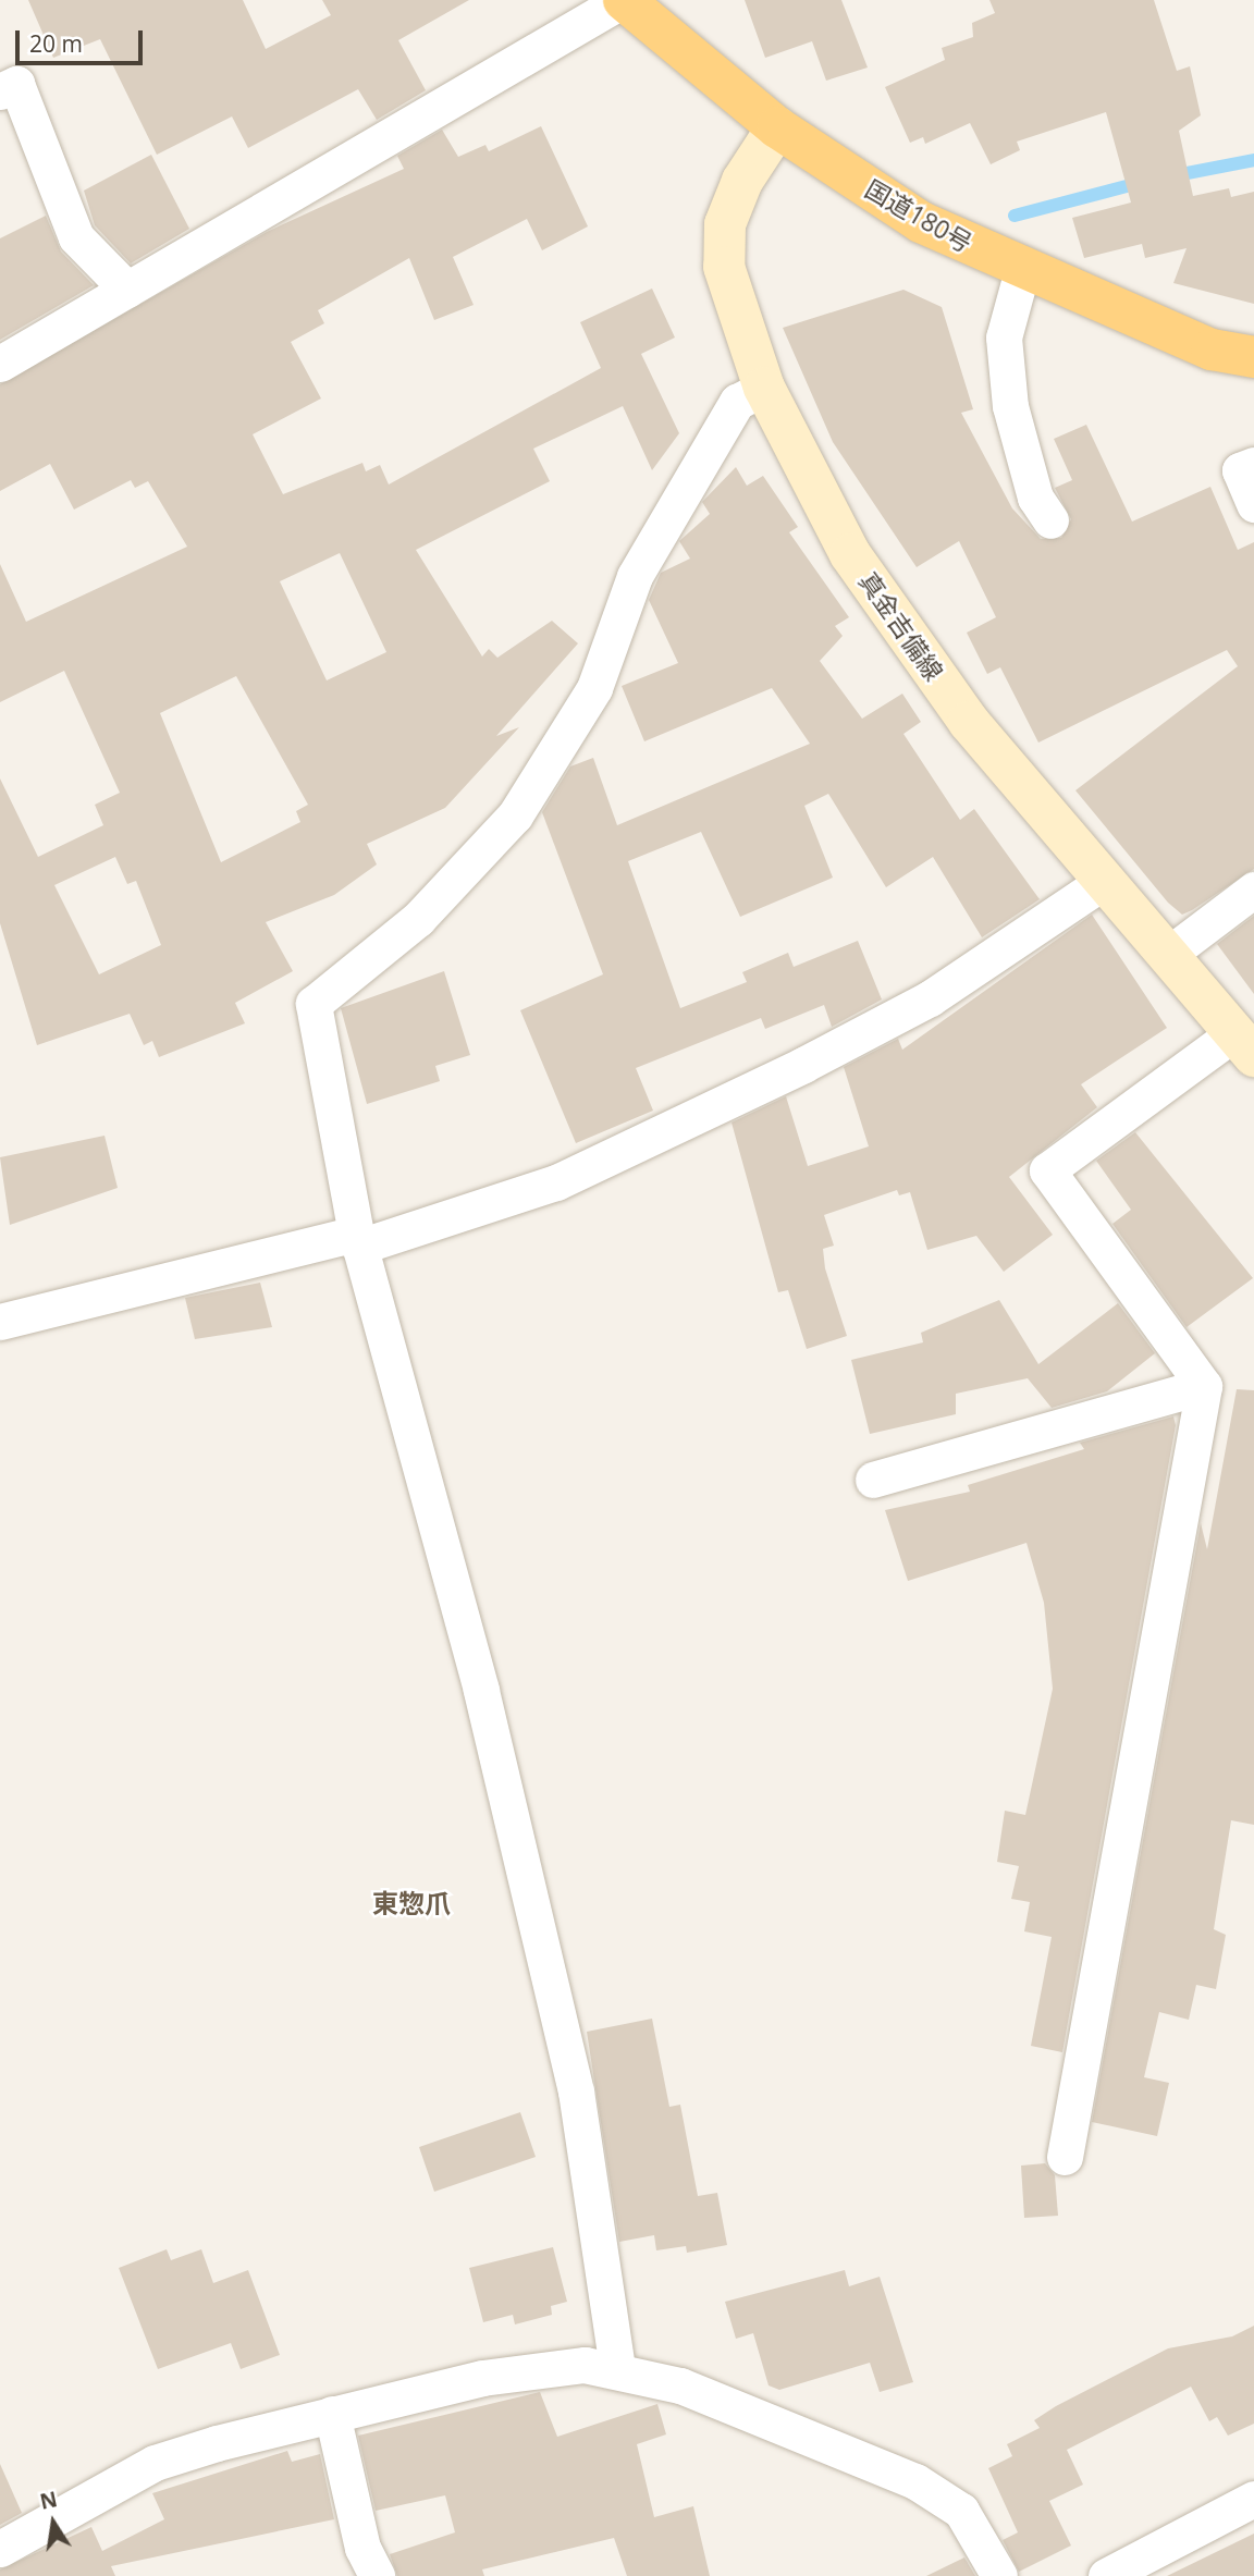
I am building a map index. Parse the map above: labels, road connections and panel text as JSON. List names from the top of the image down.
{
  "streets": {
    "highway": ["国道180号"],
    "main road": ["真金吉備線"]
  },
  "crossings": [
    ["国道180号", "真金吉備線"]
  ],
  "districts": ["東惣爪"],
  "scale_bar": "20 m",
  "north": "top"
}
